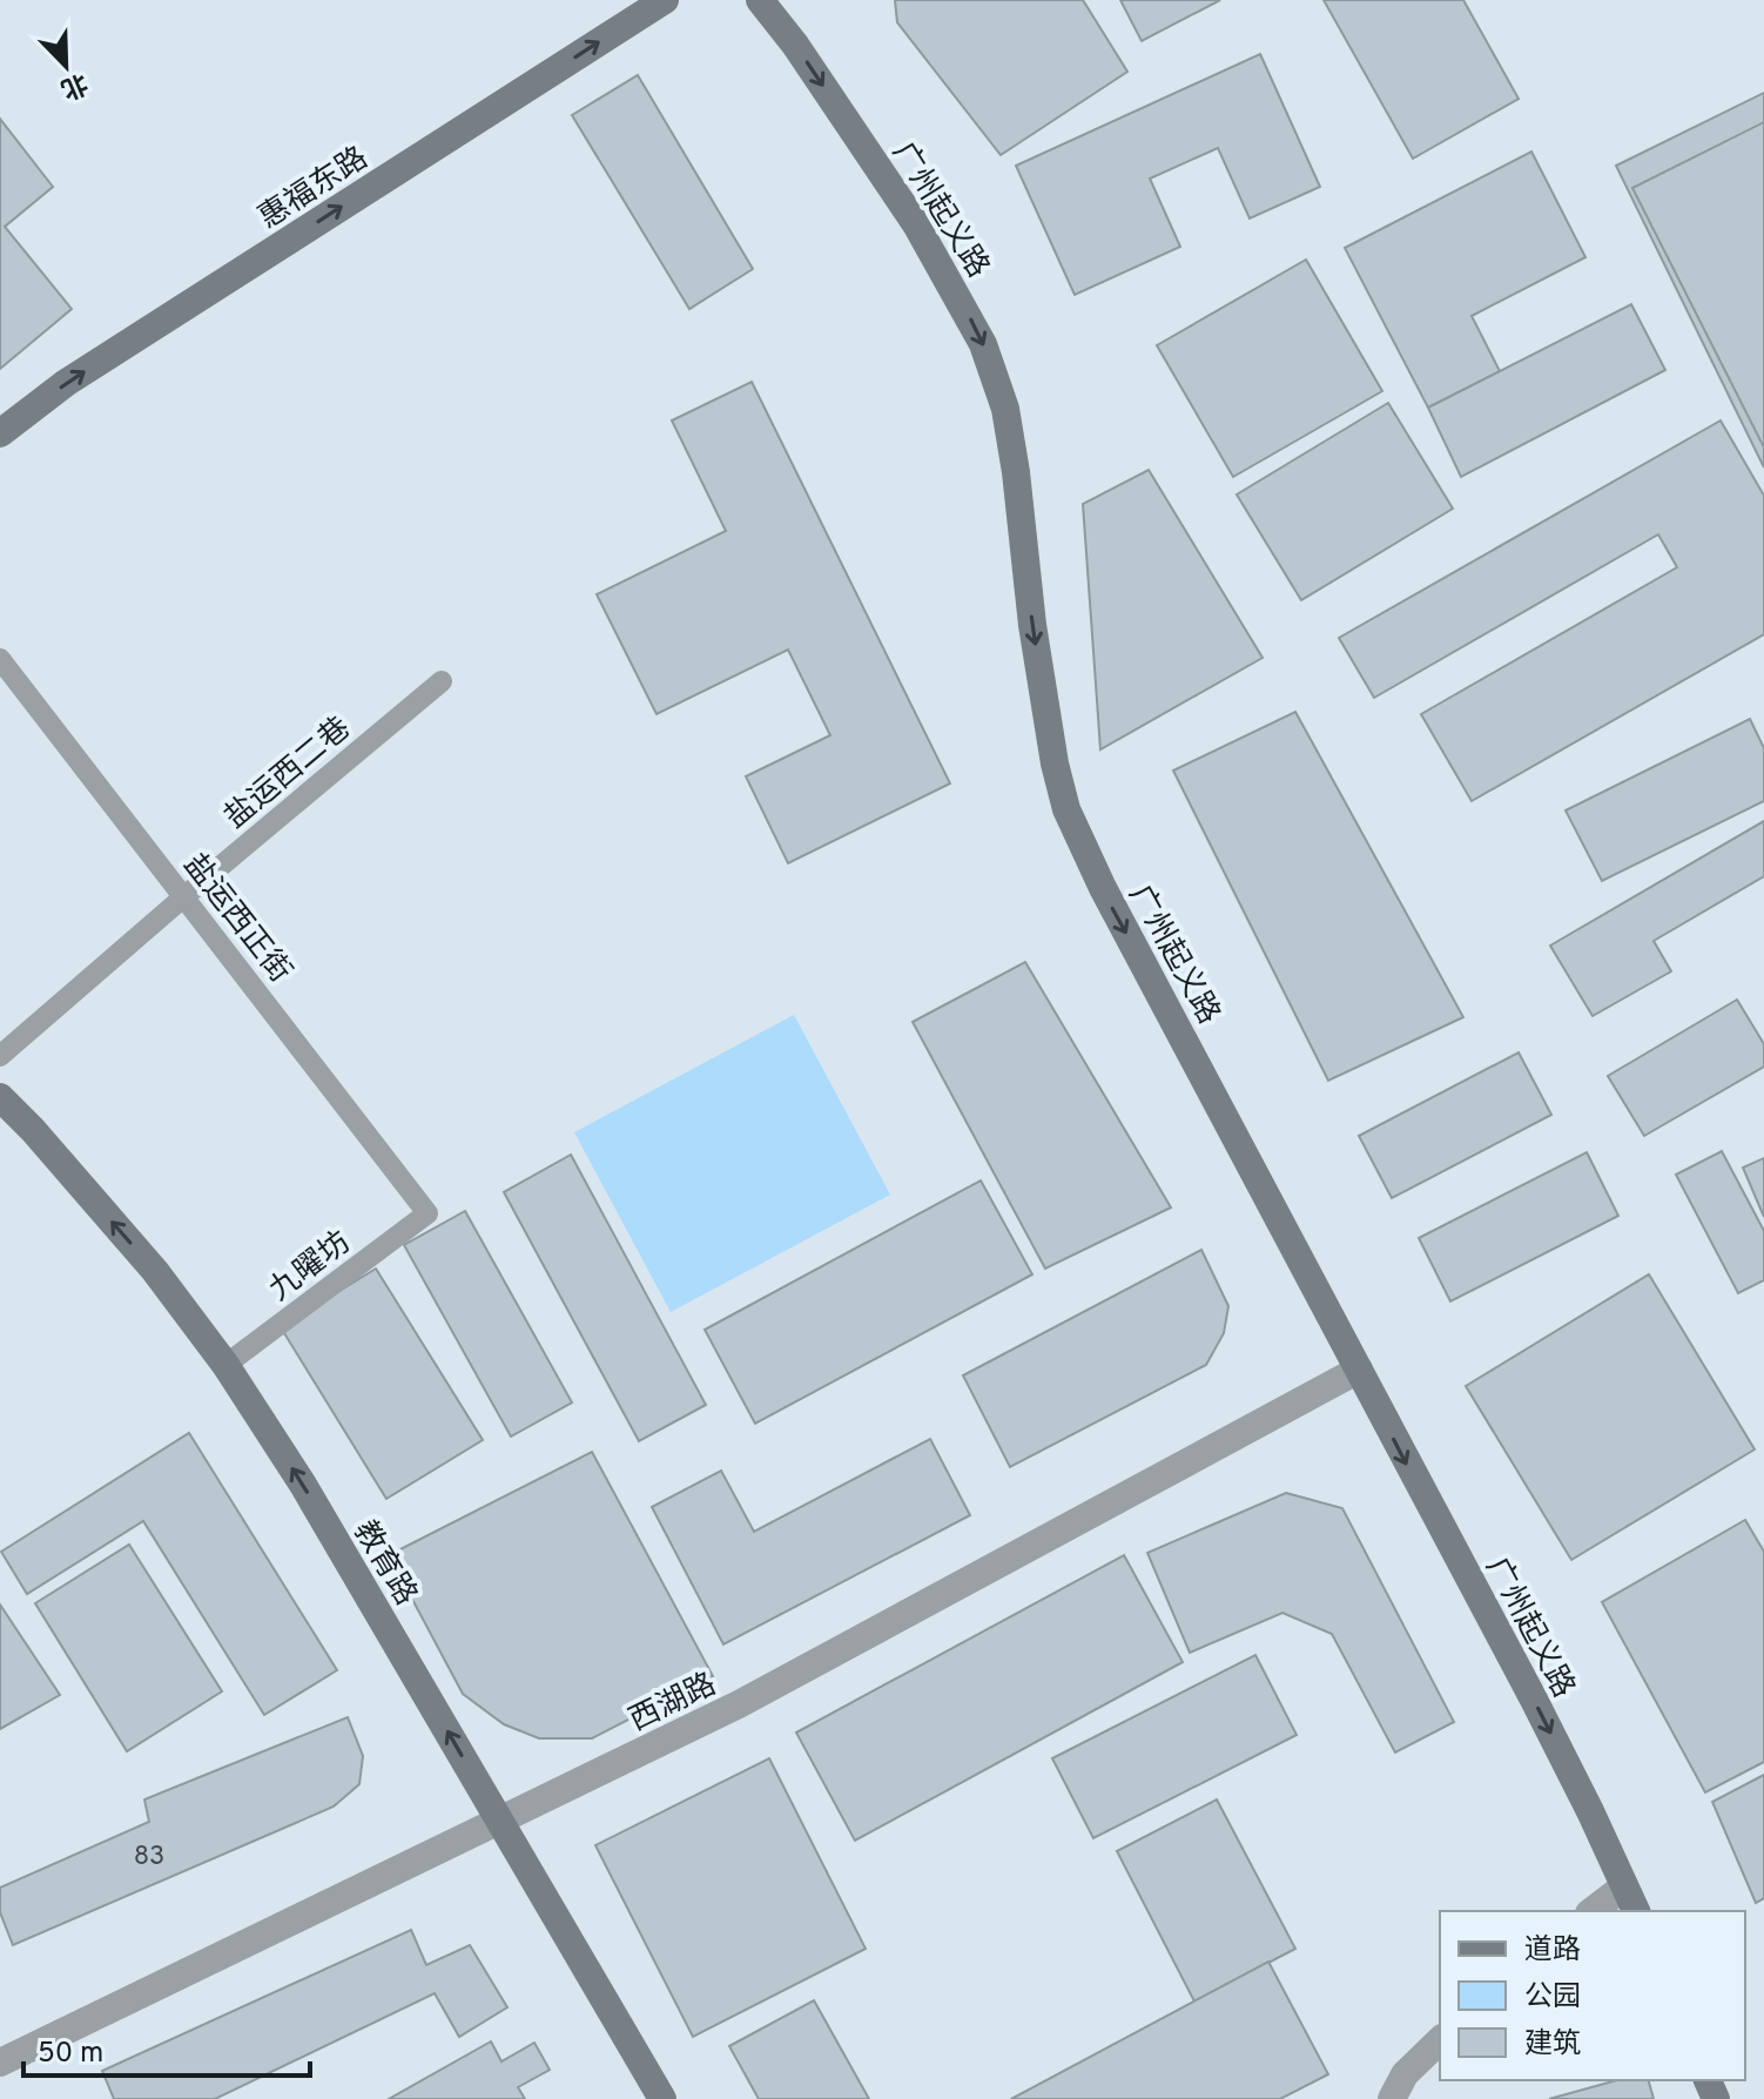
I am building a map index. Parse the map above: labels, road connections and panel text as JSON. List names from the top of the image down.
{
  "streets": {
    "main road": ["惠福东路", "广州起义路", "教育路"],
    "street": ["西湖路"],
    "lane": ["盐运西二巷", "盐运西正街", "九曜坊"]
  },
  "crossings": [
    ["广州起义路", "西湖路"],
    ["盐运西二巷", "盐运西正街"],
    ["盐运西正街", "九曜坊"],
    ["九曜坊", "教育路"],
    ["教育路", "西湖路"]
  ],
  "one_way": ["惠福东路", "广州起义路", "教育路"],
  "house_numbers": ["83"],
  "legend": ["道路", "公园", "建筑"],
  "scale_bar": "50 m",
  "north": "bottom right"
}
